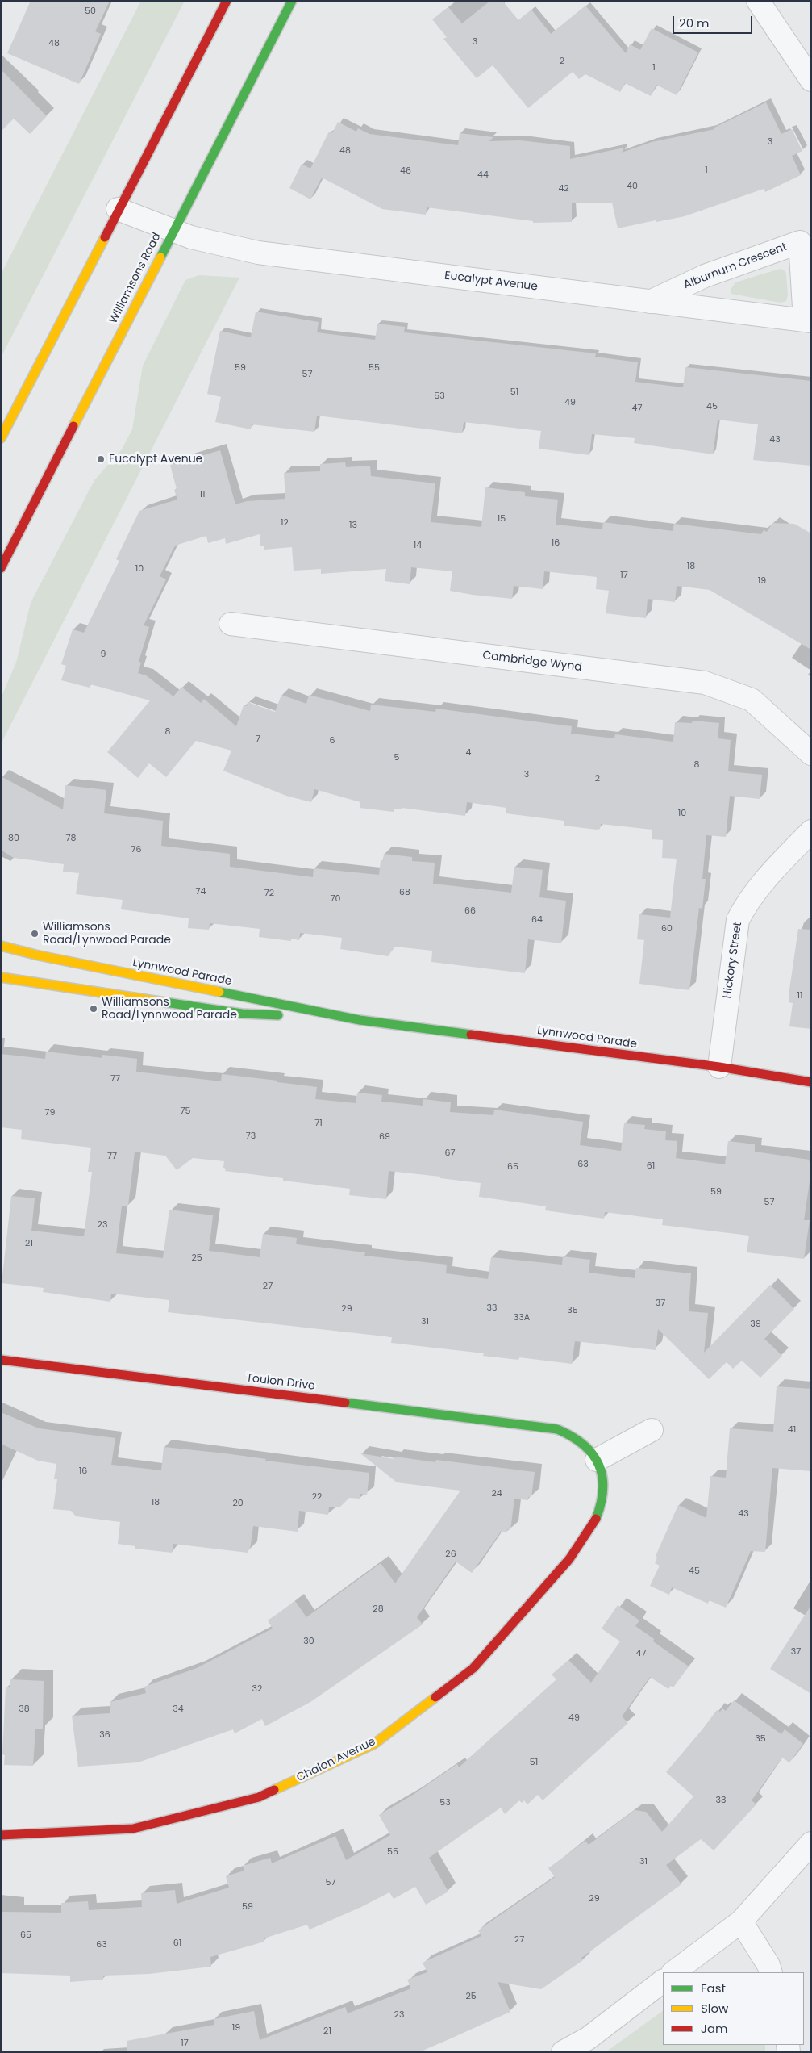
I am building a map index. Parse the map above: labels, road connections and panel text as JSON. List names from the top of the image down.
{
  "streets": {
    "main road": [
      "Williamsons Road",
      "Lynnwood Parade",
      "Toulon Drive",
      "Chalon Avenue"
    ],
    "street": [
      "Alburnum Crescent",
      "Eucalypt Avenue",
      "Cambridge Wynd",
      "Hickory Street"
    ]
  },
  "crossings": [
    ["Alburnum Crescent", "Eucalypt Avenue"],
    ["Williamsons Road", "Eucalypt Avenue"],
    ["Hickory Street", "Lynnwood Parade"],
    ["Toulon Drive", "Chalon Avenue"]
  ],
  "places": ["Eucalypt Avenue", "Williamsons Road/Lynwood Parade", "Williamsons Road/Lynnwood Parade"],
  "house_numbers": [
    "50",
    "3",
    "48",
    "2",
    "1",
    "3",
    "48",
    "1",
    "46",
    "44",
    "40",
    "42",
    "59",
    "55",
    "57",
    "51",
    "53",
    "49",
    "45",
    "47",
    "43",
    "11",
    "15",
    "12",
    "13",
    "16",
    "14",
    "18",
    "10",
    "17",
    "19",
    "9",
    "8",
    "7",
    "6",
    "4",
    "5",
    "8",
    "3",
    "2",
    "10",
    "80",
    "78",
    "76",
    "74",
    "68",
    "72",
    "70",
    "66",
    "64",
    "60",
    "11",
    "77",
    "75",
    "79",
    "71",
    "73",
    "69",
    "67",
    "77",
    "63",
    "61",
    "65",
    "59",
    "57",
    "23",
    "21",
    "25",
    "27",
    "37",
    "33",
    "29",
    "35",
    "33A",
    "31",
    "39",
    "41",
    "16",
    "24",
    "22",
    "18",
    "20",
    "43",
    "26",
    "45",
    "28",
    "30",
    "37",
    "47",
    "32",
    "38",
    "34",
    "49",
    "36",
    "35",
    "51",
    "33",
    "53",
    "55",
    "31",
    "57",
    "29",
    "59",
    "65",
    "27",
    "61",
    "63",
    "25",
    "23",
    "19",
    "21",
    "17"
  ],
  "legend": ["Fast", "Slow", "Jam"],
  "scale_bar": "20 m"
}
